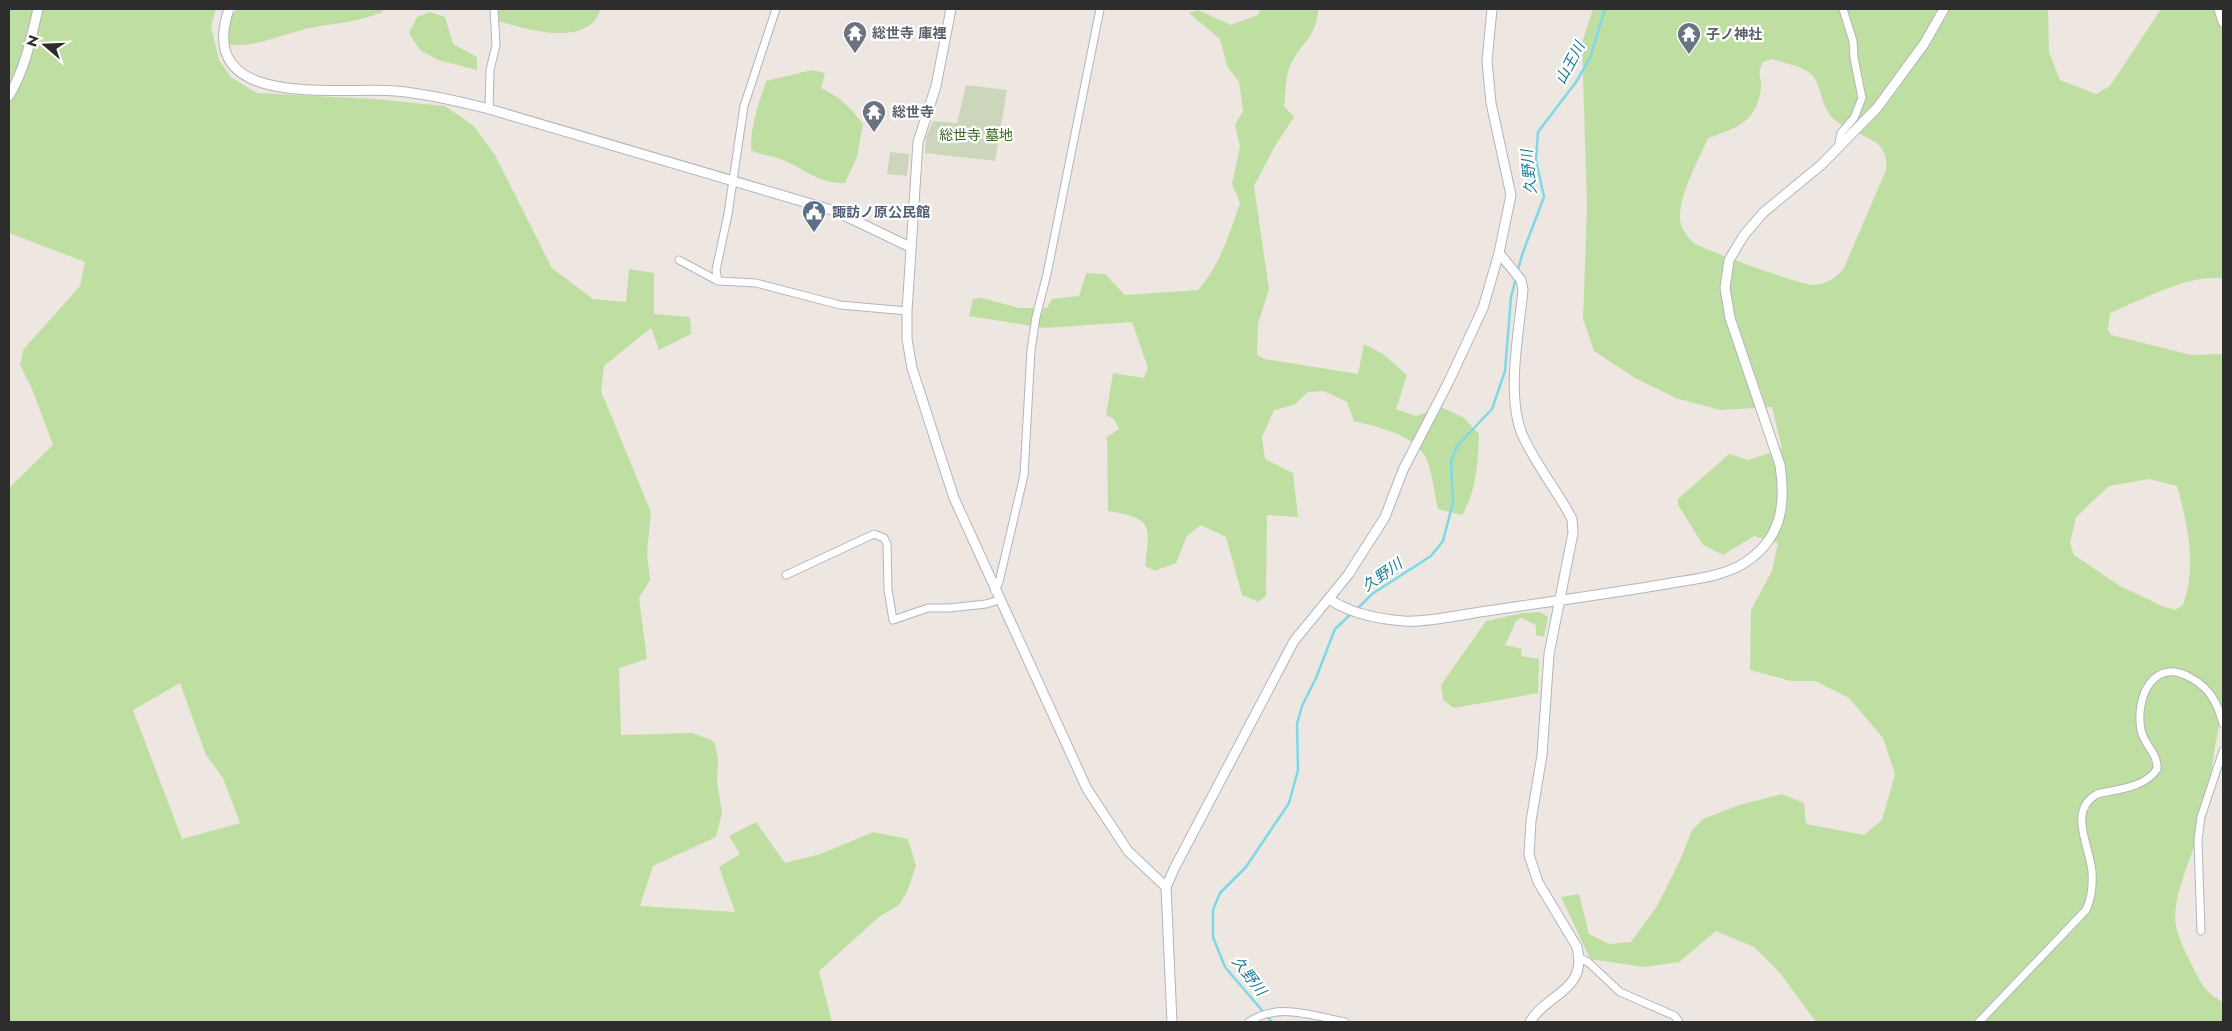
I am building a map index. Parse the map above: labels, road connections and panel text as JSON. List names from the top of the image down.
{
  "water": ["山王川", "久野川"],
  "parks": ["総世寺 墓地"],
  "places": {
    "temple": ["総世寺 庫裡", "子ノ神社", "総世寺"],
    "public building": ["諏訪ノ原公民館"]
  },
  "north": "left"
}
